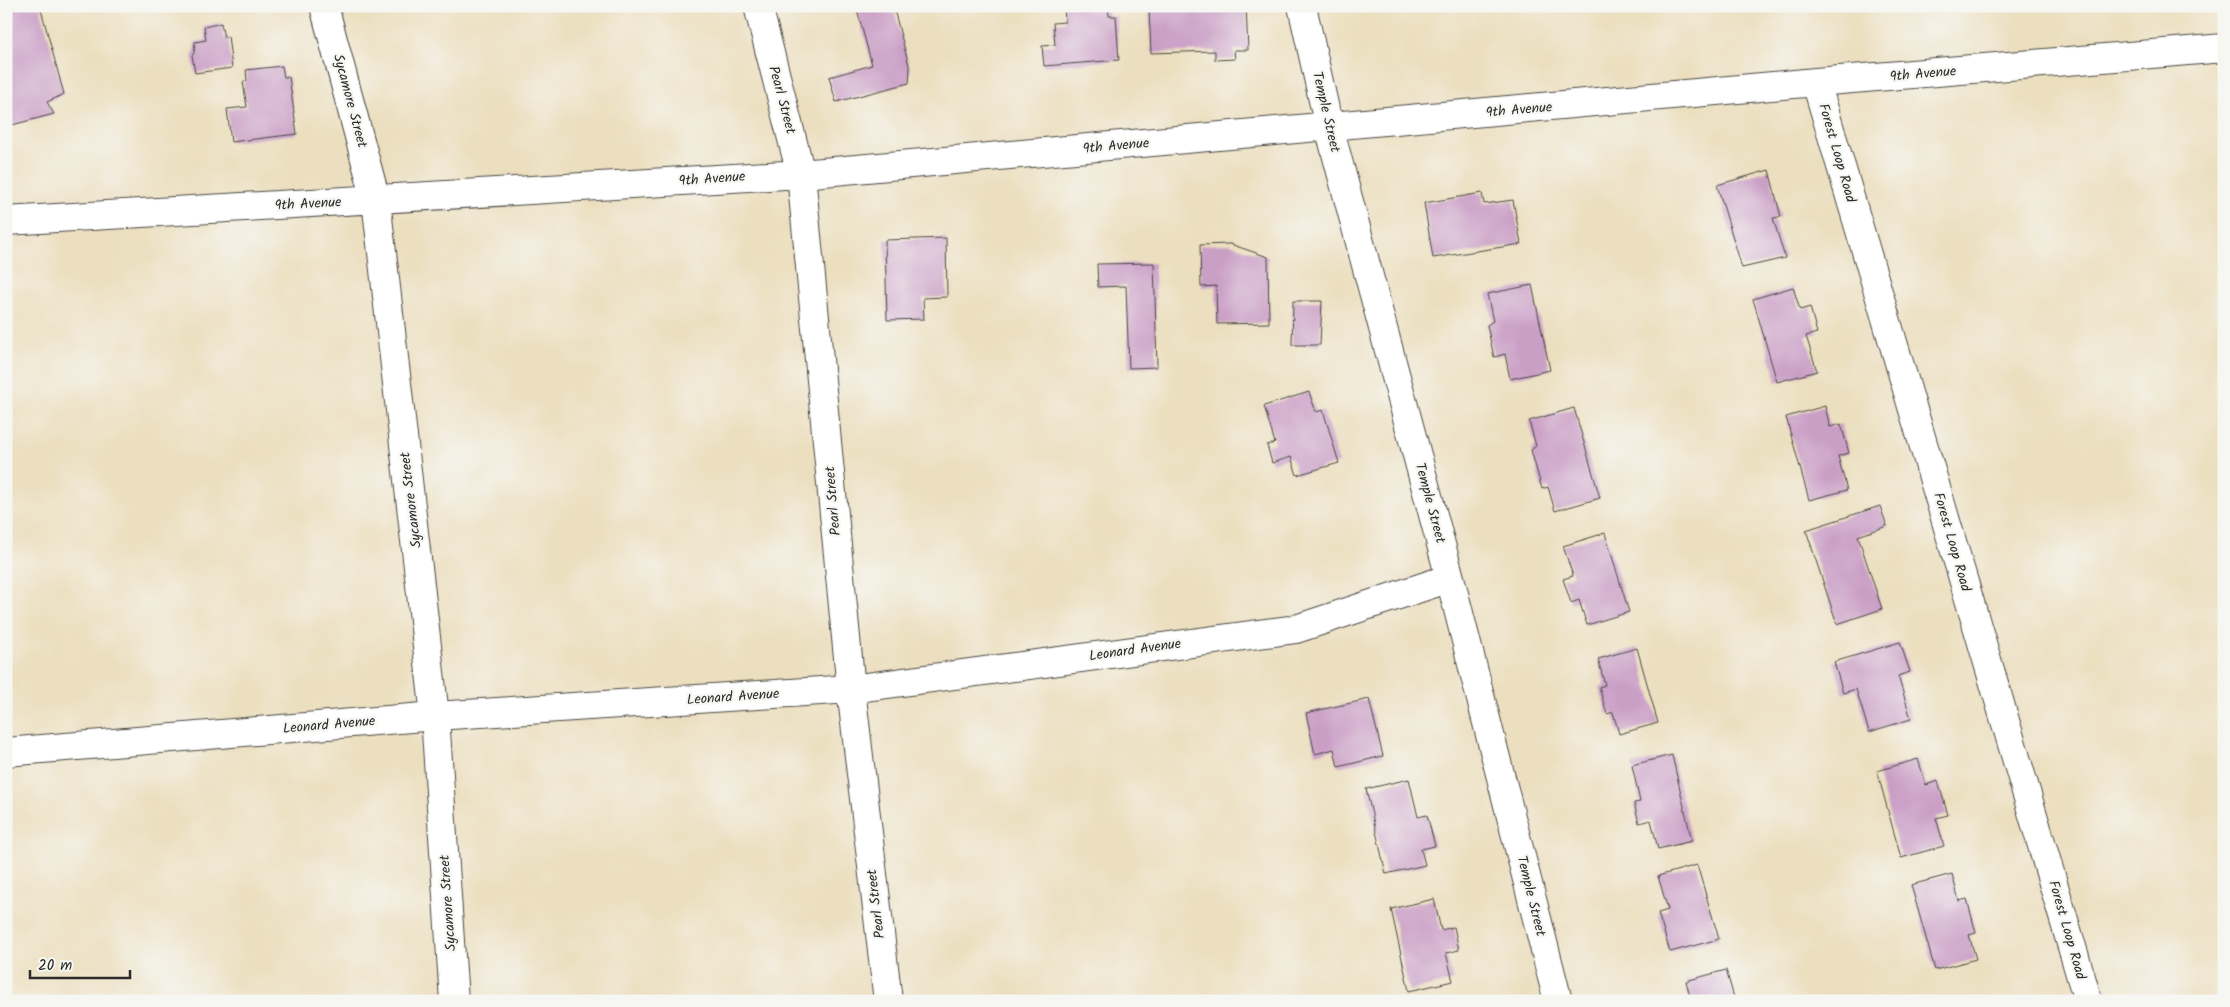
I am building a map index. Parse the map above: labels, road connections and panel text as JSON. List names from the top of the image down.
{
  "streets": {
    "street": [
      "9th Avenue",
      "Pearl Street",
      "Sycamore Street",
      "Temple Street",
      "Forest Loop Road",
      "Leonard Avenue"
    ]
  },
  "crossings": [
    ["9th Avenue", "Pearl Street"],
    ["9th Avenue", "Sycamore Street"],
    ["9th Avenue", "Temple Street"],
    ["9th Avenue", "Forest Loop Road"],
    ["Pearl Street", "Leonard Avenue"],
    ["Sycamore Street", "Leonard Avenue"],
    ["Temple Street", "Leonard Avenue"]
  ],
  "scale_bar": "20 m"
}
